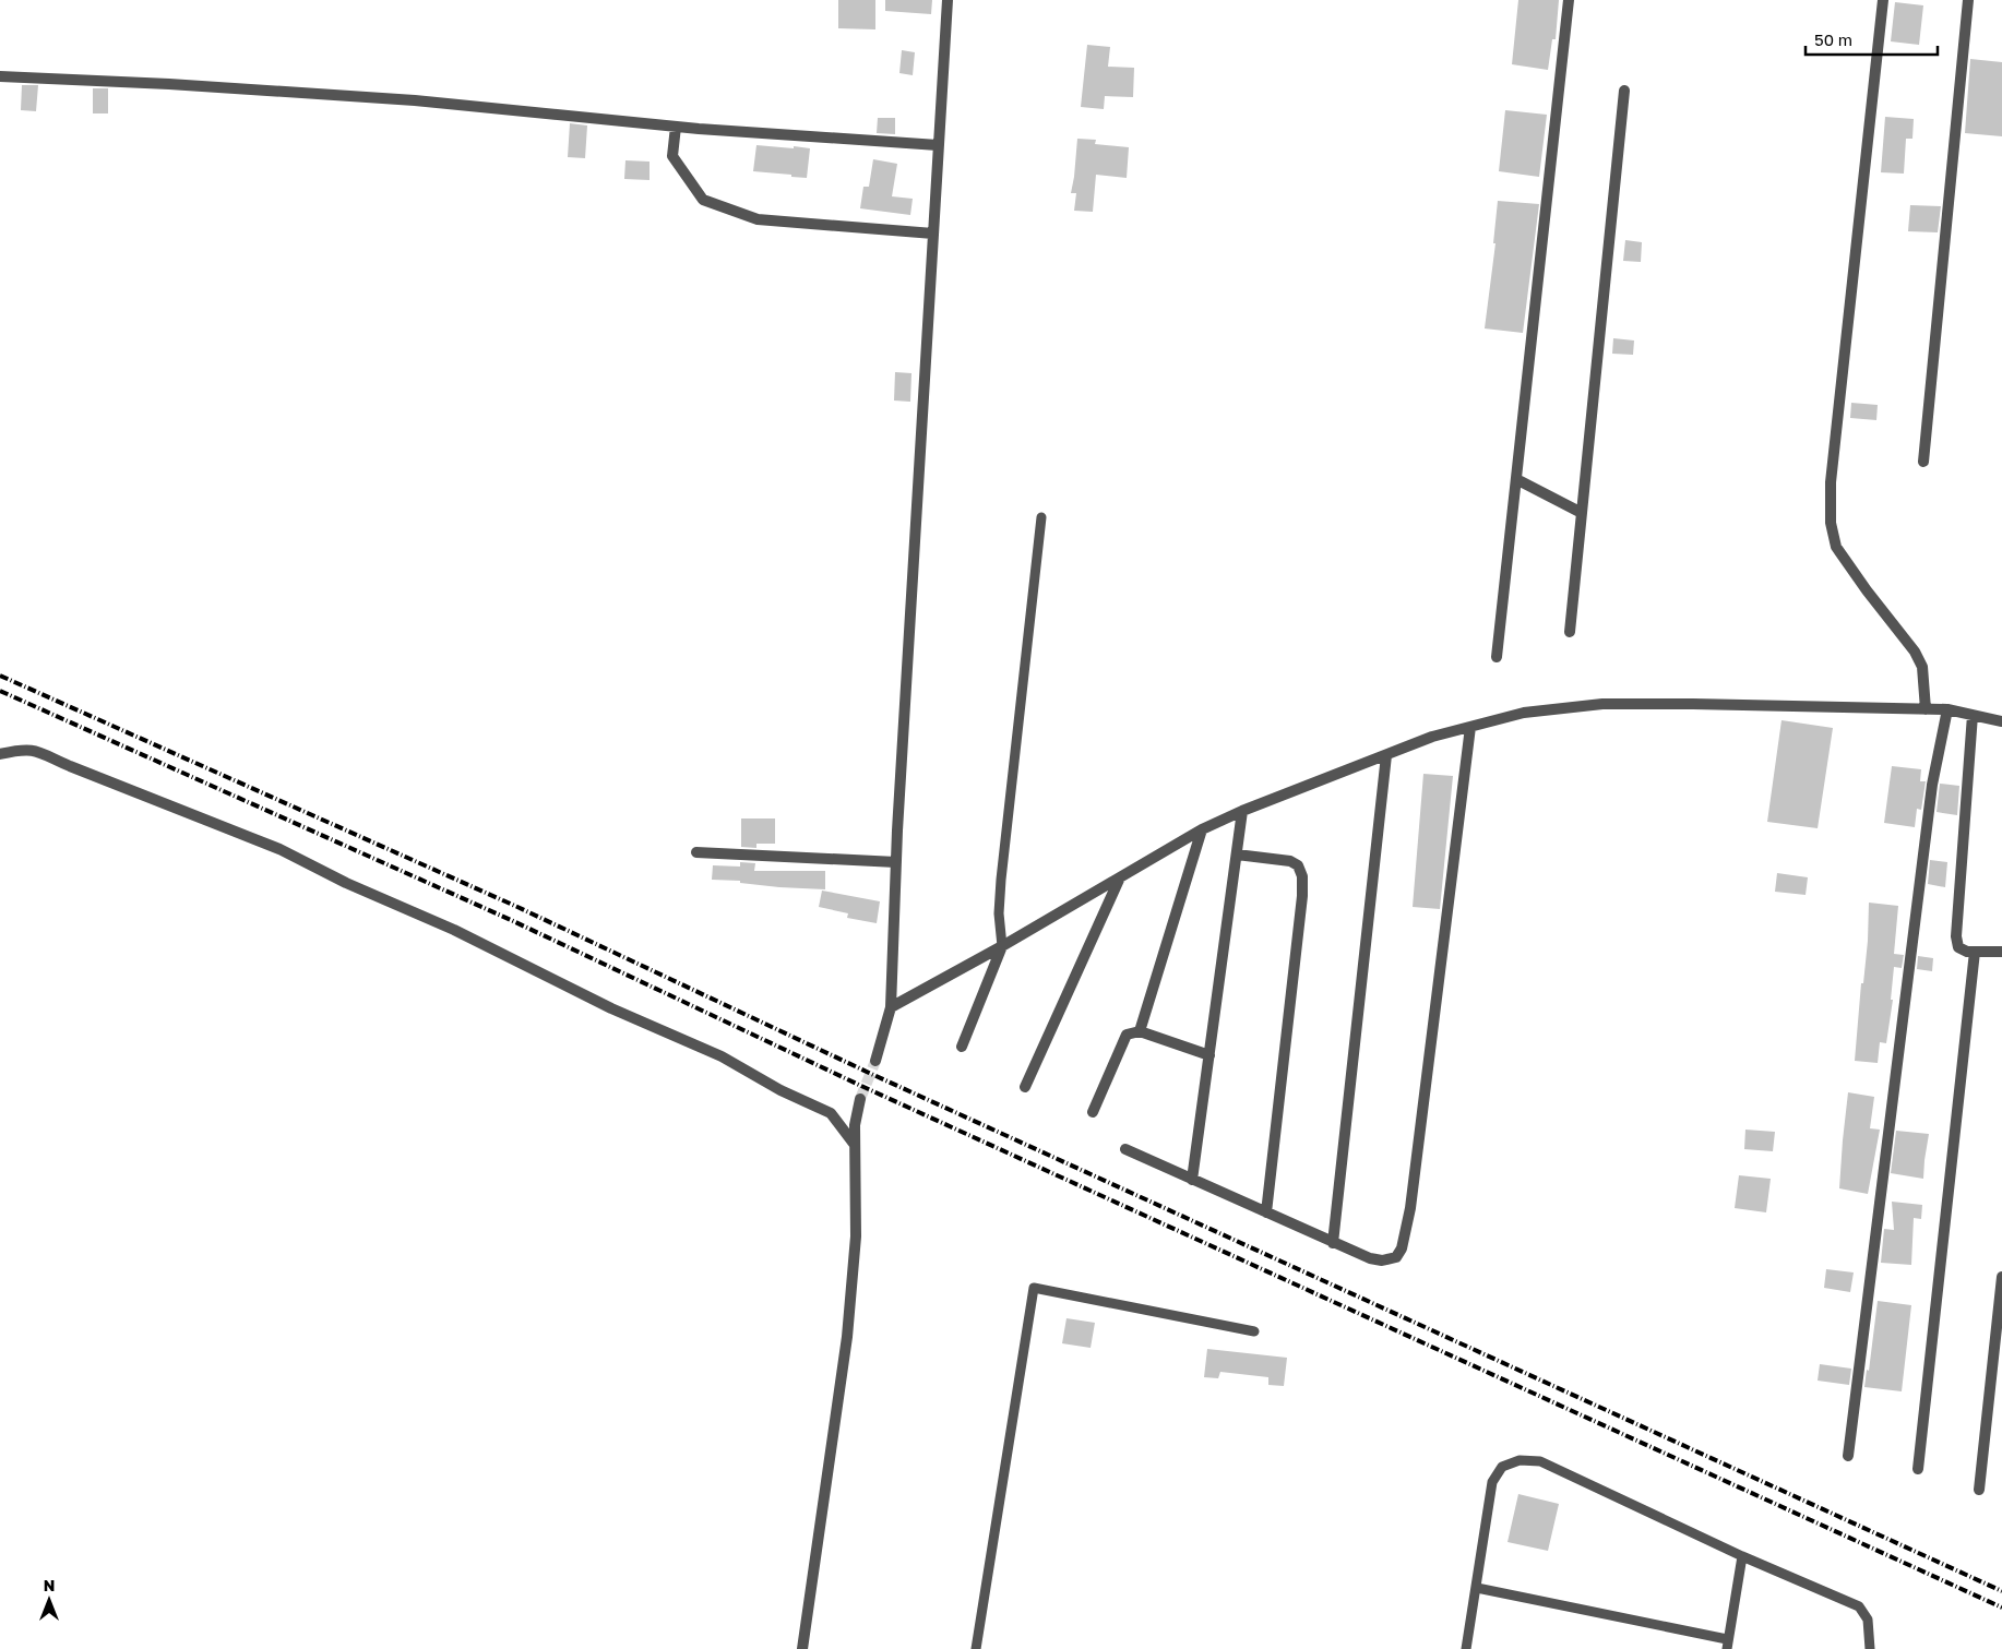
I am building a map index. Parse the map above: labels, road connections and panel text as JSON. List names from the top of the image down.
{
  "scale_bar": "50 m",
  "north": "top"
}
